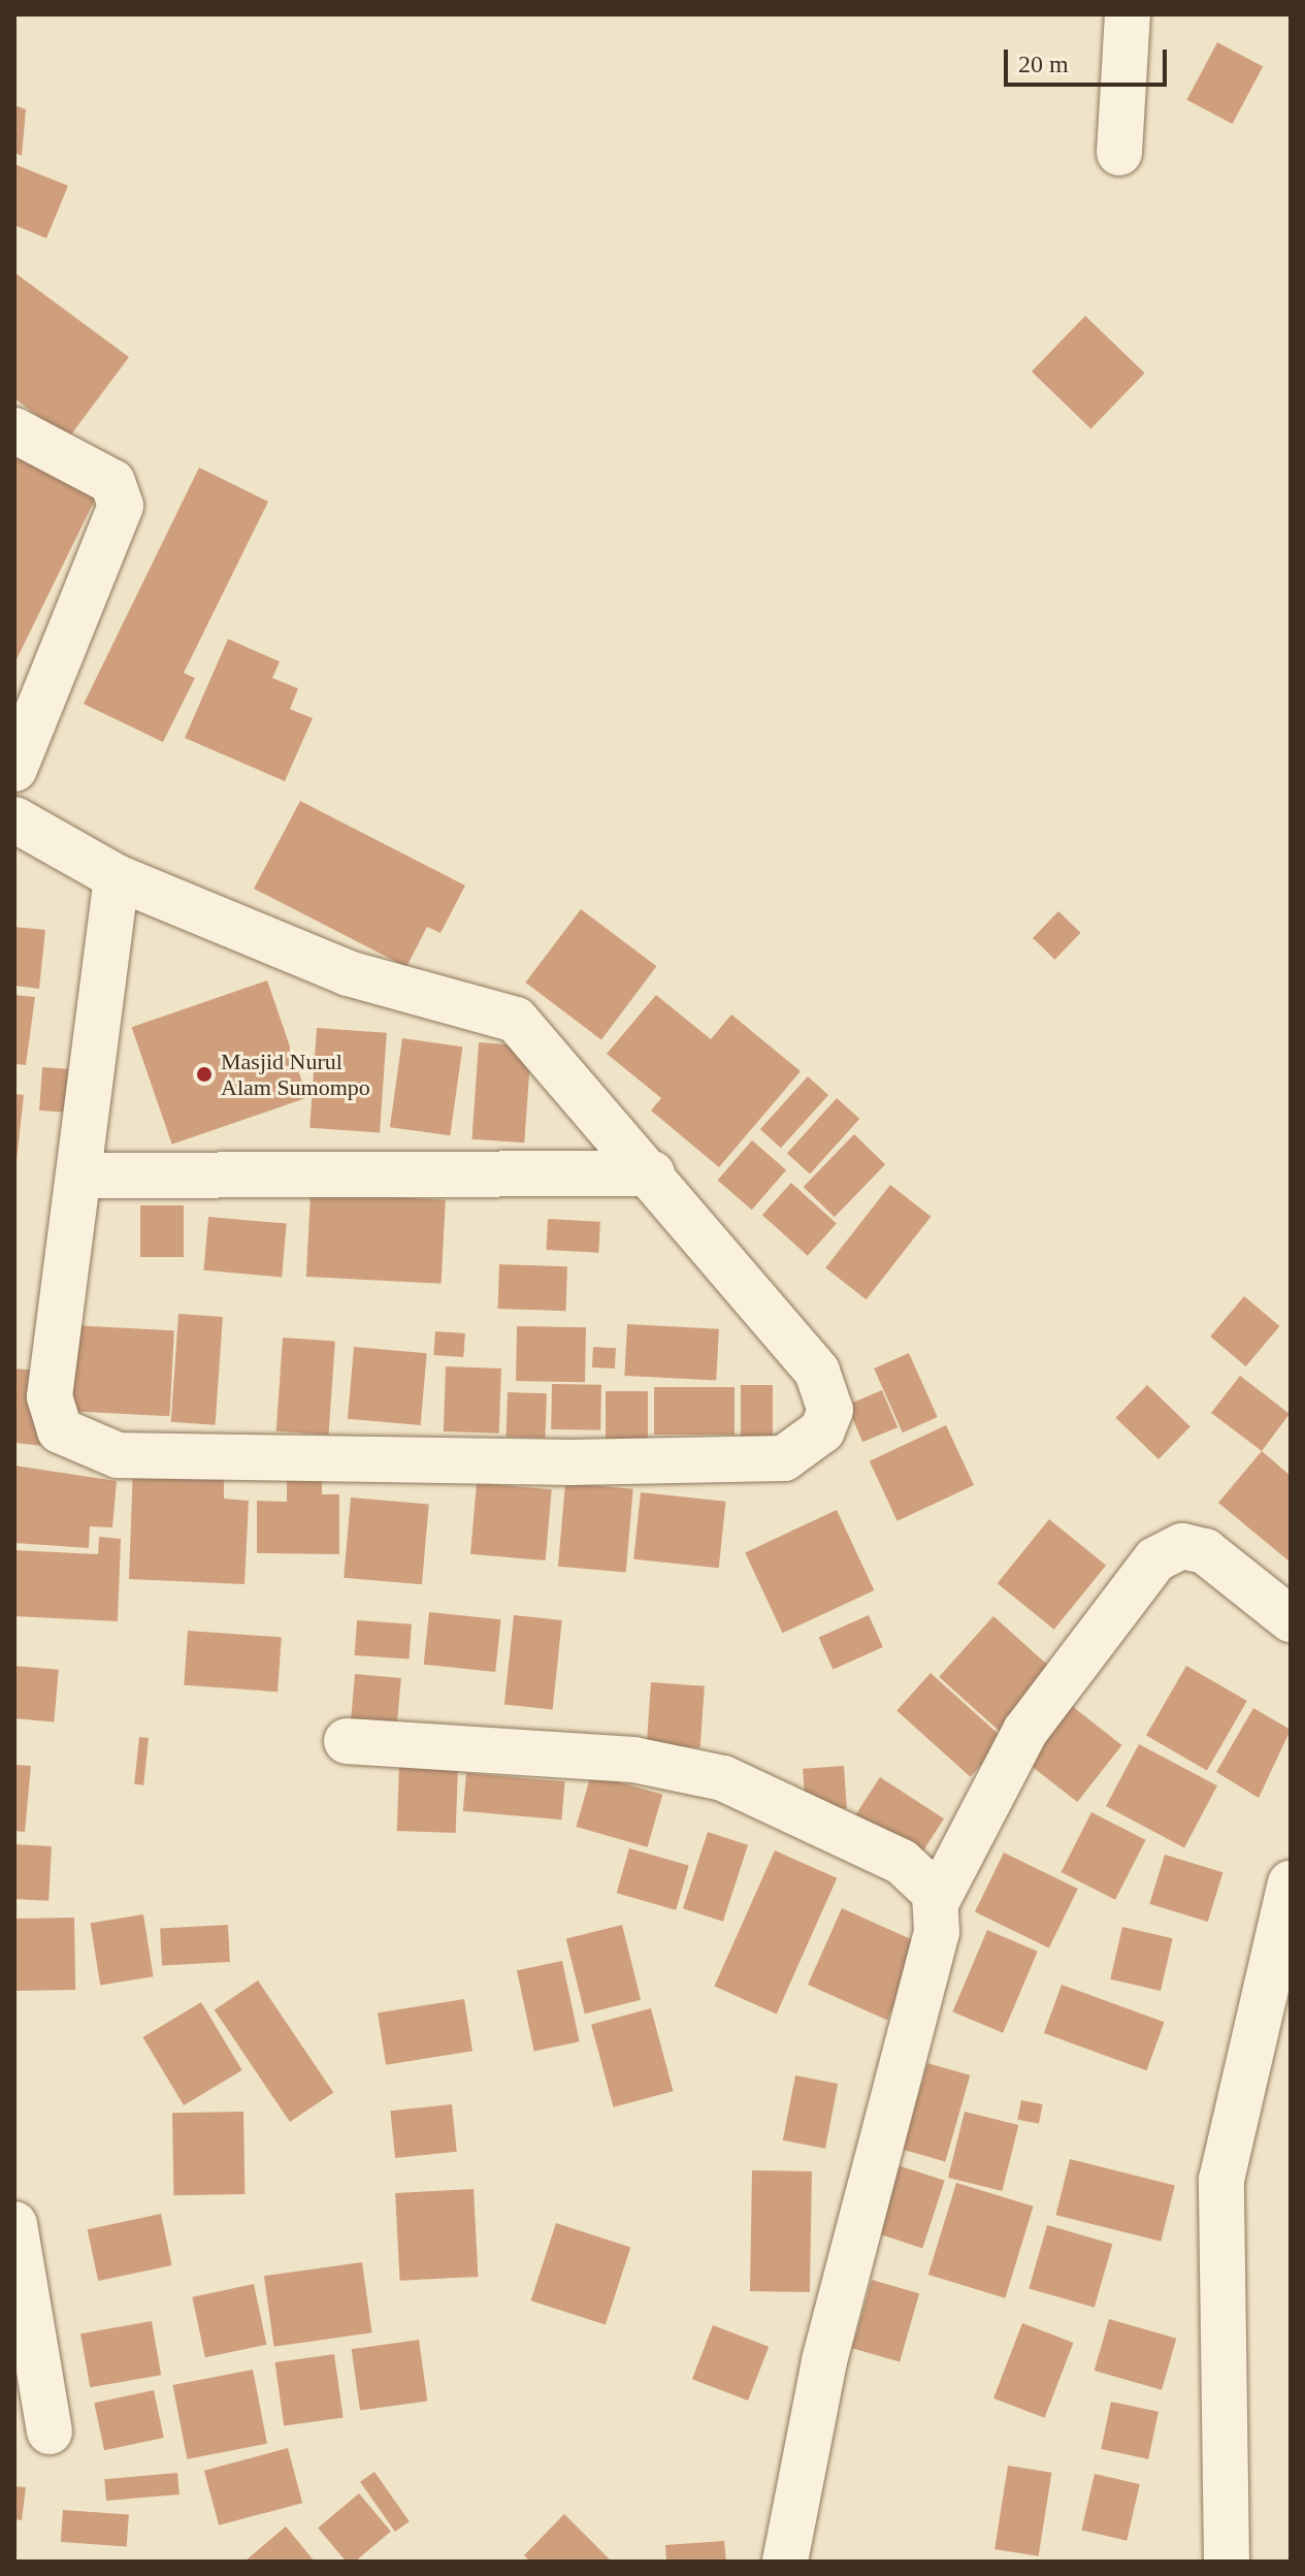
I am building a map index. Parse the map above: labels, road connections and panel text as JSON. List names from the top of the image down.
{
  "places": ["Masjid Nurul Alam Sumompo"],
  "scale_bar": "20 m"
}
